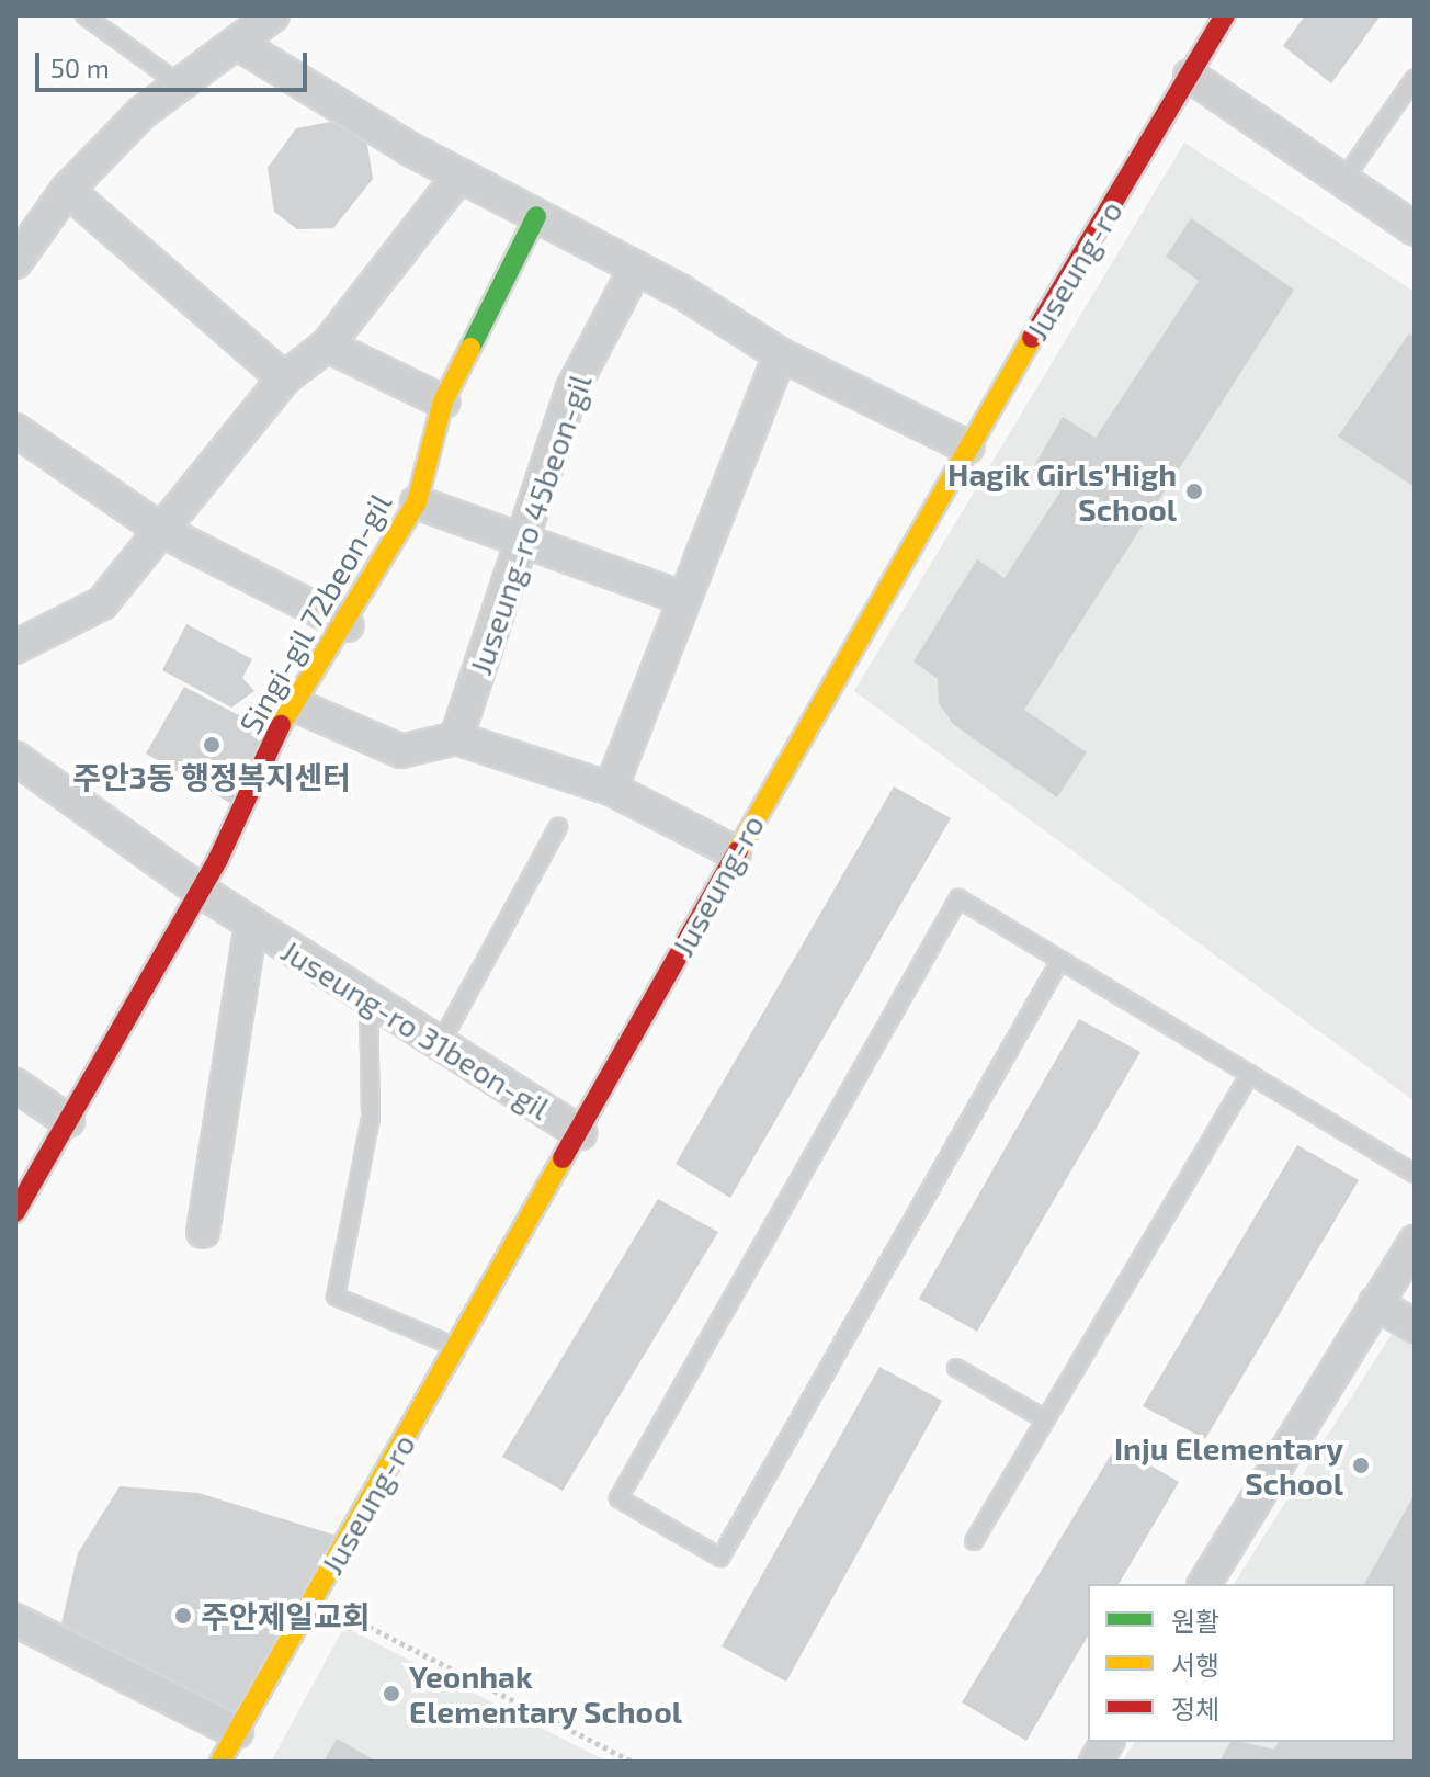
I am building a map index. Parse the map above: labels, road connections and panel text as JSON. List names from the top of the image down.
{
  "streets": {
    "street": [
      "Juseung-ro",
      "Juseung-ro 45beon-gil",
      "Singi-gil 72beon-gil",
      "Juseung-ro 31beon-gil"
    ]
  },
  "crossings": [
    ["Juseung-ro", "Juseung-ro 31beon-gil"],
    ["Singi-gil 72beon-gil", "Juseung-ro 31beon-gil"]
  ],
  "places": [
    "Hagik Girls’High School",
    "주안3동 행정복지센터",
    "Inju Elementary School",
    "주안제일교회",
    "Yeonhak Elementary School"
  ],
  "legend": ["원활", "서행", "정체"],
  "scale_bar": "50 m"
}
